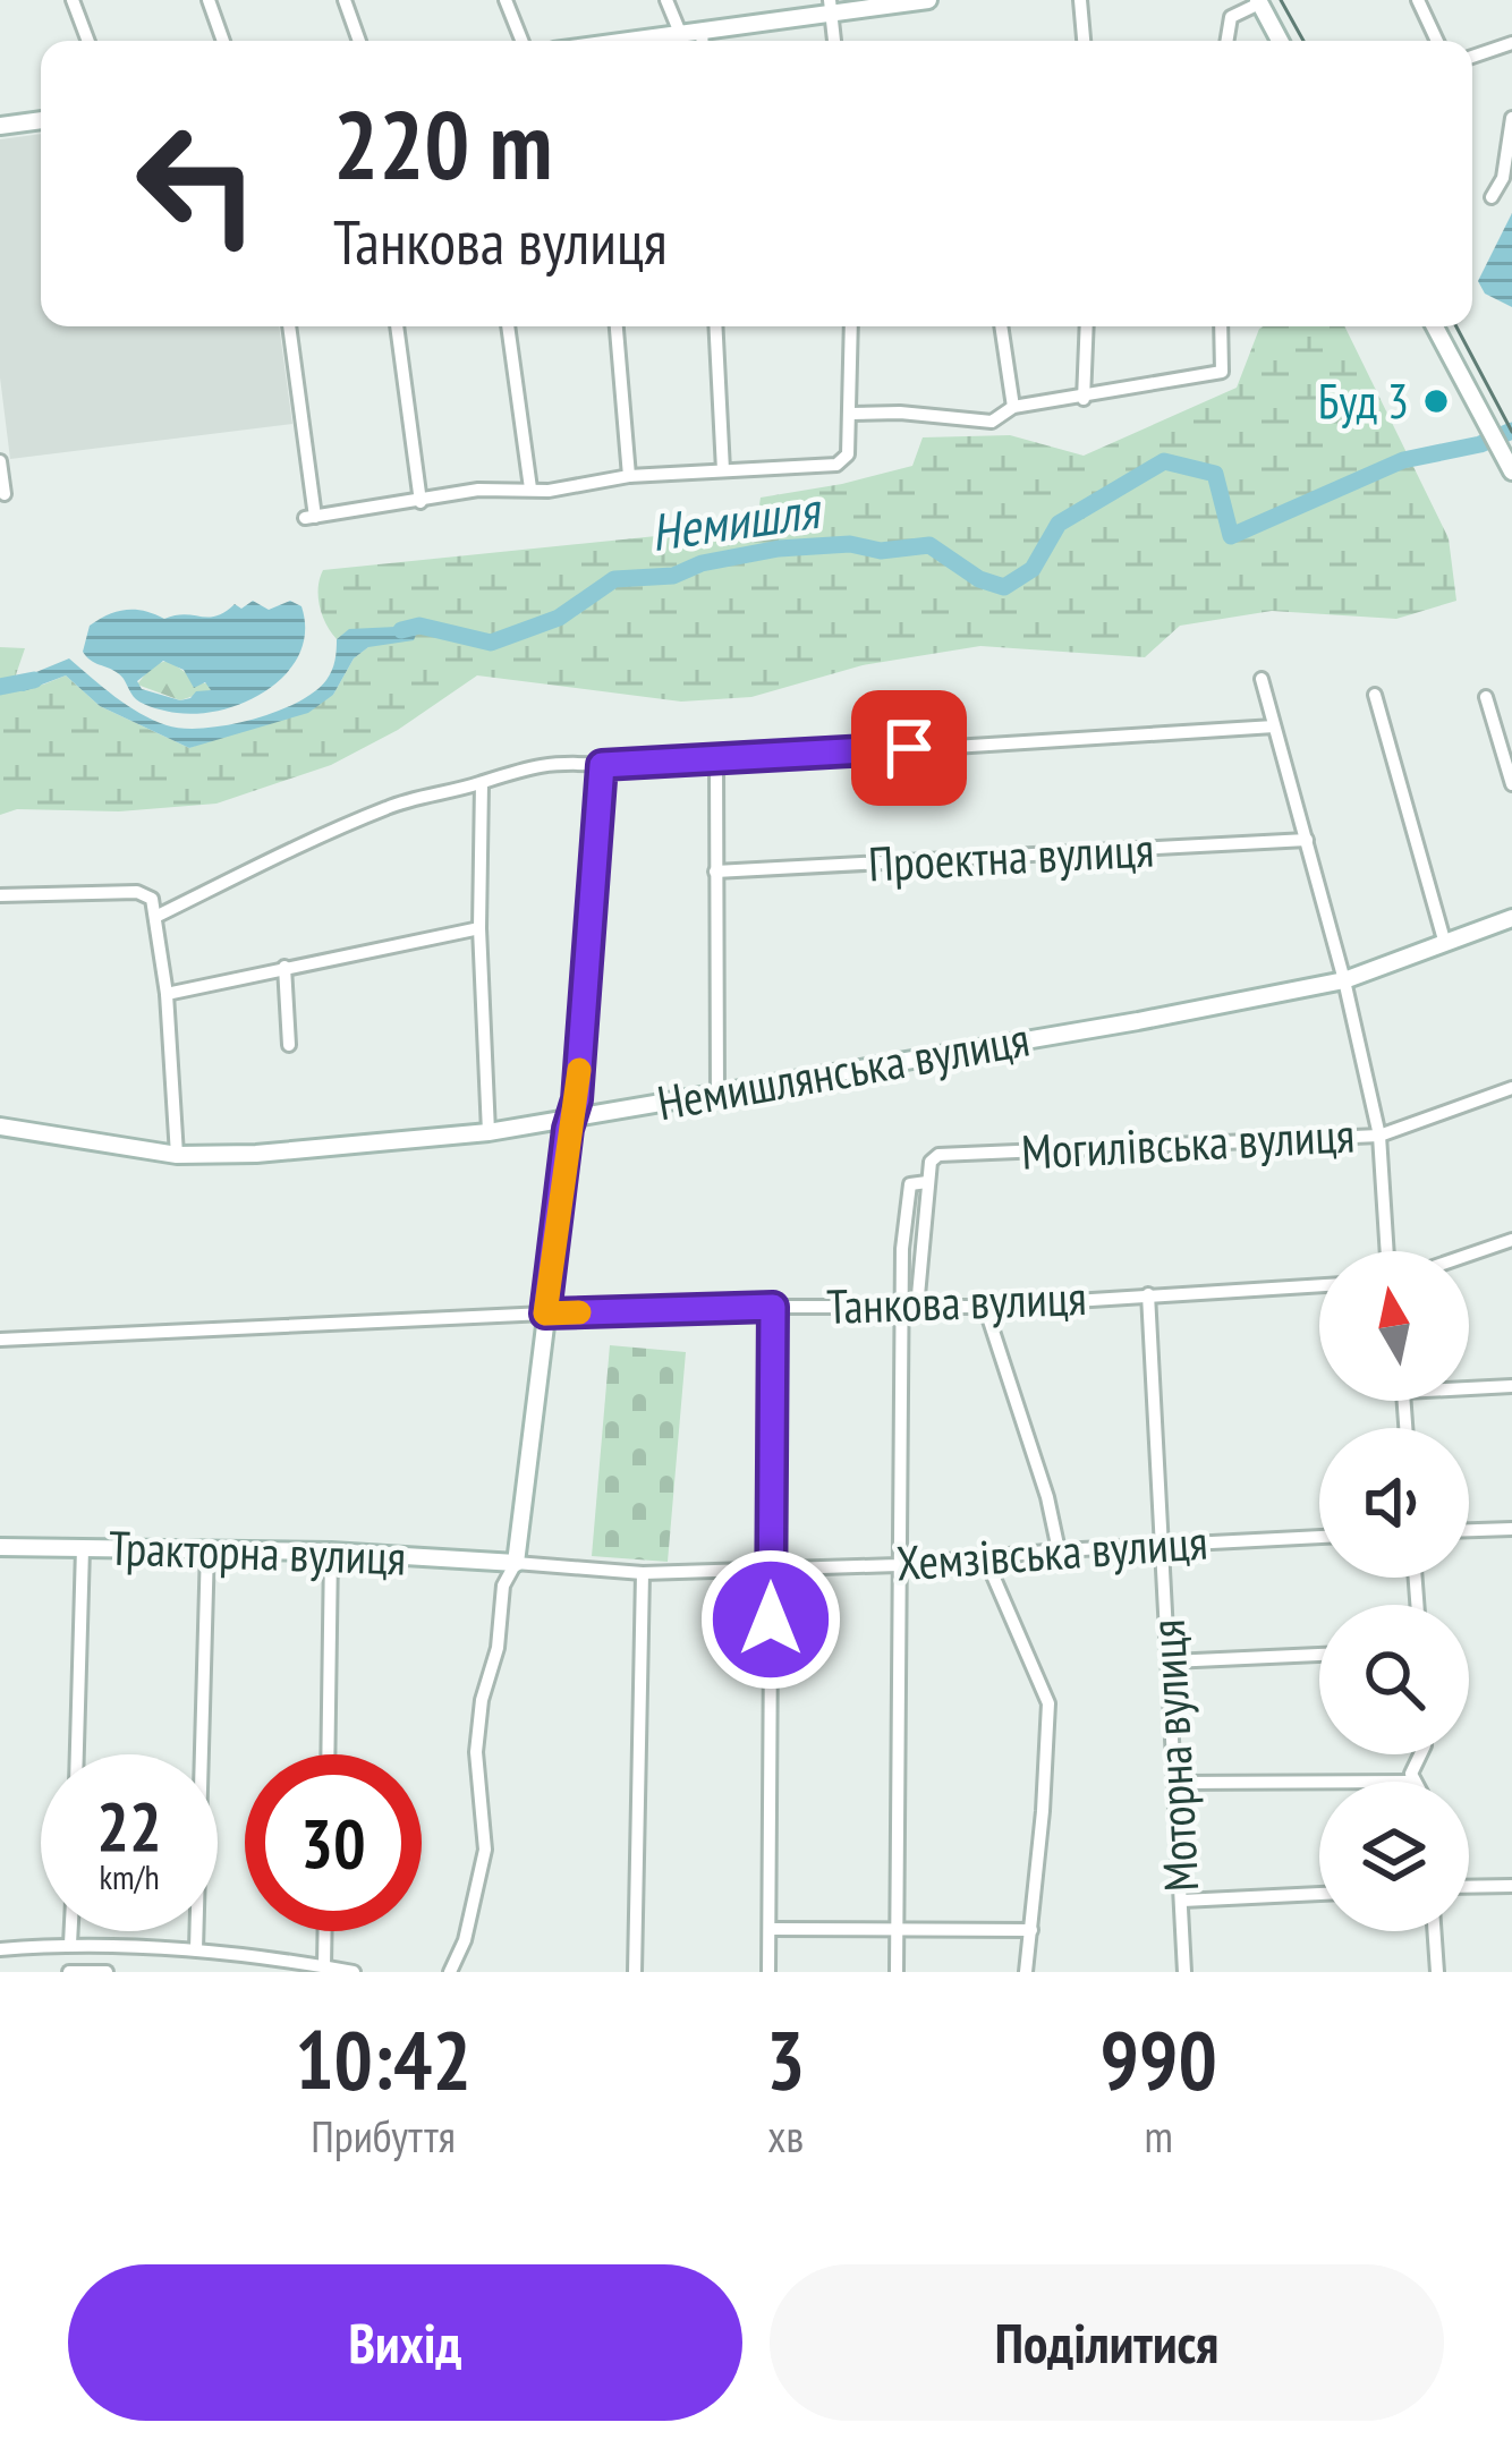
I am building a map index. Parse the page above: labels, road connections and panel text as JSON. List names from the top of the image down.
{
  "streets": {
    "street": [
      "Проектна вулиця",
      "Немишлянська вулиця",
      "Могилівська вулиця",
      "Танкова вулиця",
      "Тракторна вулиця",
      "Хемзівська вулиця",
      "Моторна вулиця"
    ]
  },
  "crossings": [
    ["Могилівська вулиця", "Танкова вулиця"],
    ["Танкова вулиця", "Моторна вулиця"],
    ["Тракторна вулиця", "Хемзівська вулиця"],
    ["Хемзівська вулиця", "Моторна вулиця"]
  ],
  "water": ["Немишля"],
  "places": ["Буд 3"],
  "north": "top",
  "page": {
    "turn": ["220 m", "Танкова вулиця"],
    "speed": "22 km/h",
    "limit": "30",
    "eta": [
      "10:42",
      "Прибуття",
      "3",
      "хв",
      "990",
      "m"
    ],
    "buttons": ["Вихід", "Поділитися"]
  }
}
